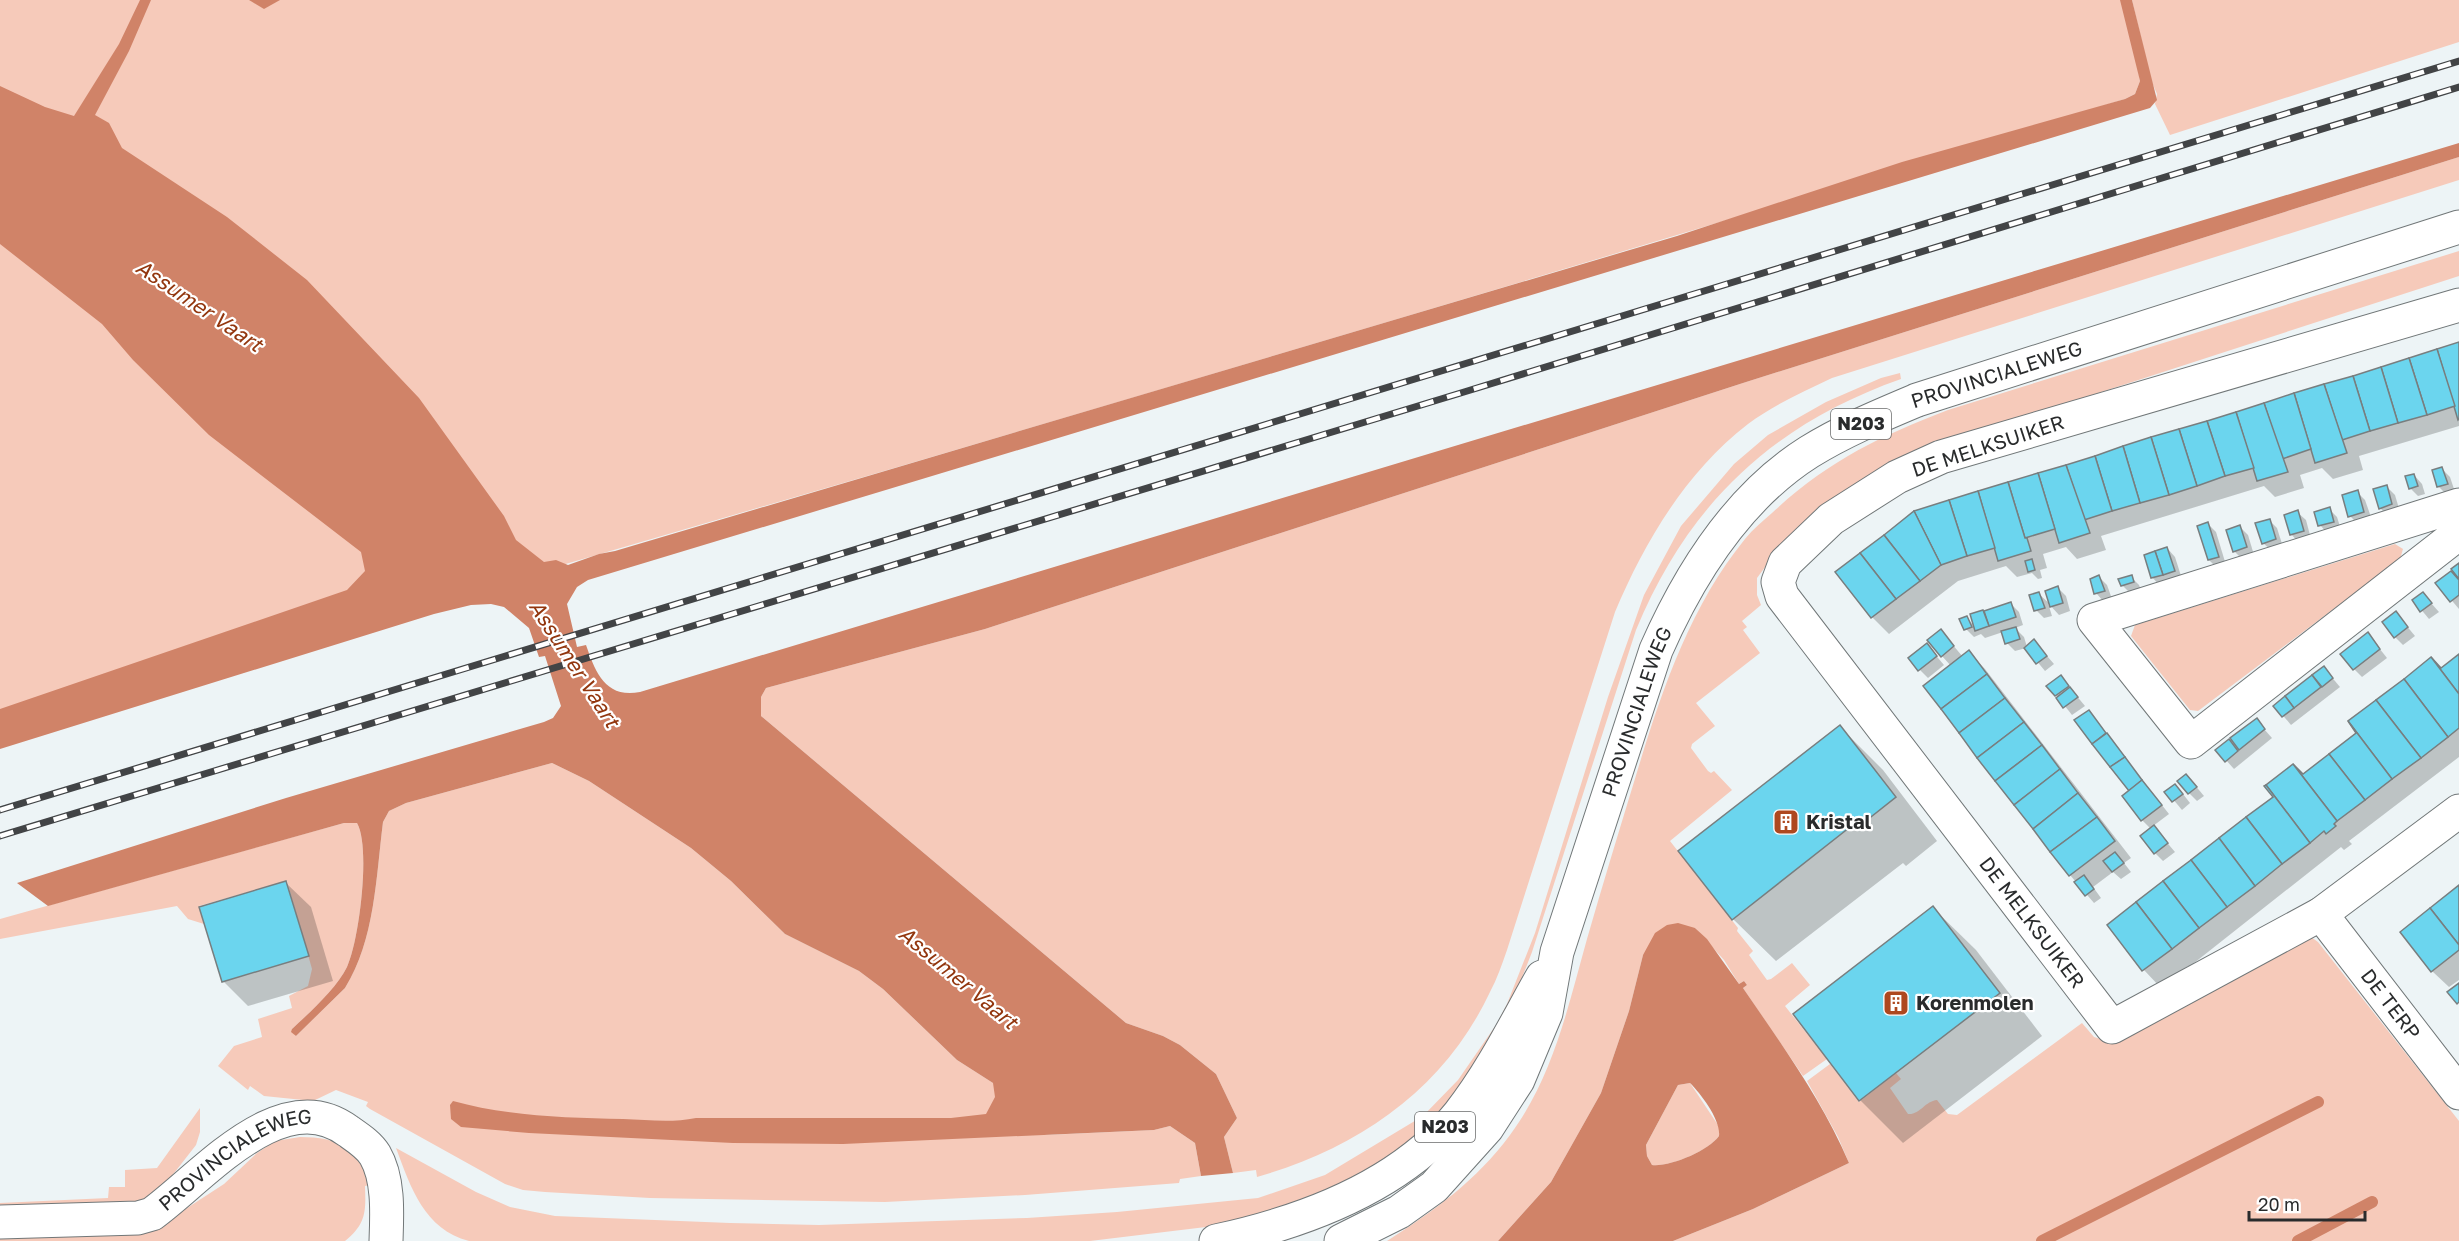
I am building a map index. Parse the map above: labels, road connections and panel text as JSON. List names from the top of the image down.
{
  "streets": {
    "street": [
      "PROVINCIALEWEG",
      "N203",
      "DE MELKSUIKER",
      "DE TERP"
    ]
  },
  "crossings": [
    ["DE MELKSUIKER", "DE TERP"]
  ],
  "water": ["Assumer Vaart"],
  "places": {
    "building": ["Kristal", "Korenmolen"]
  },
  "scale_bar": "20 m"
}
